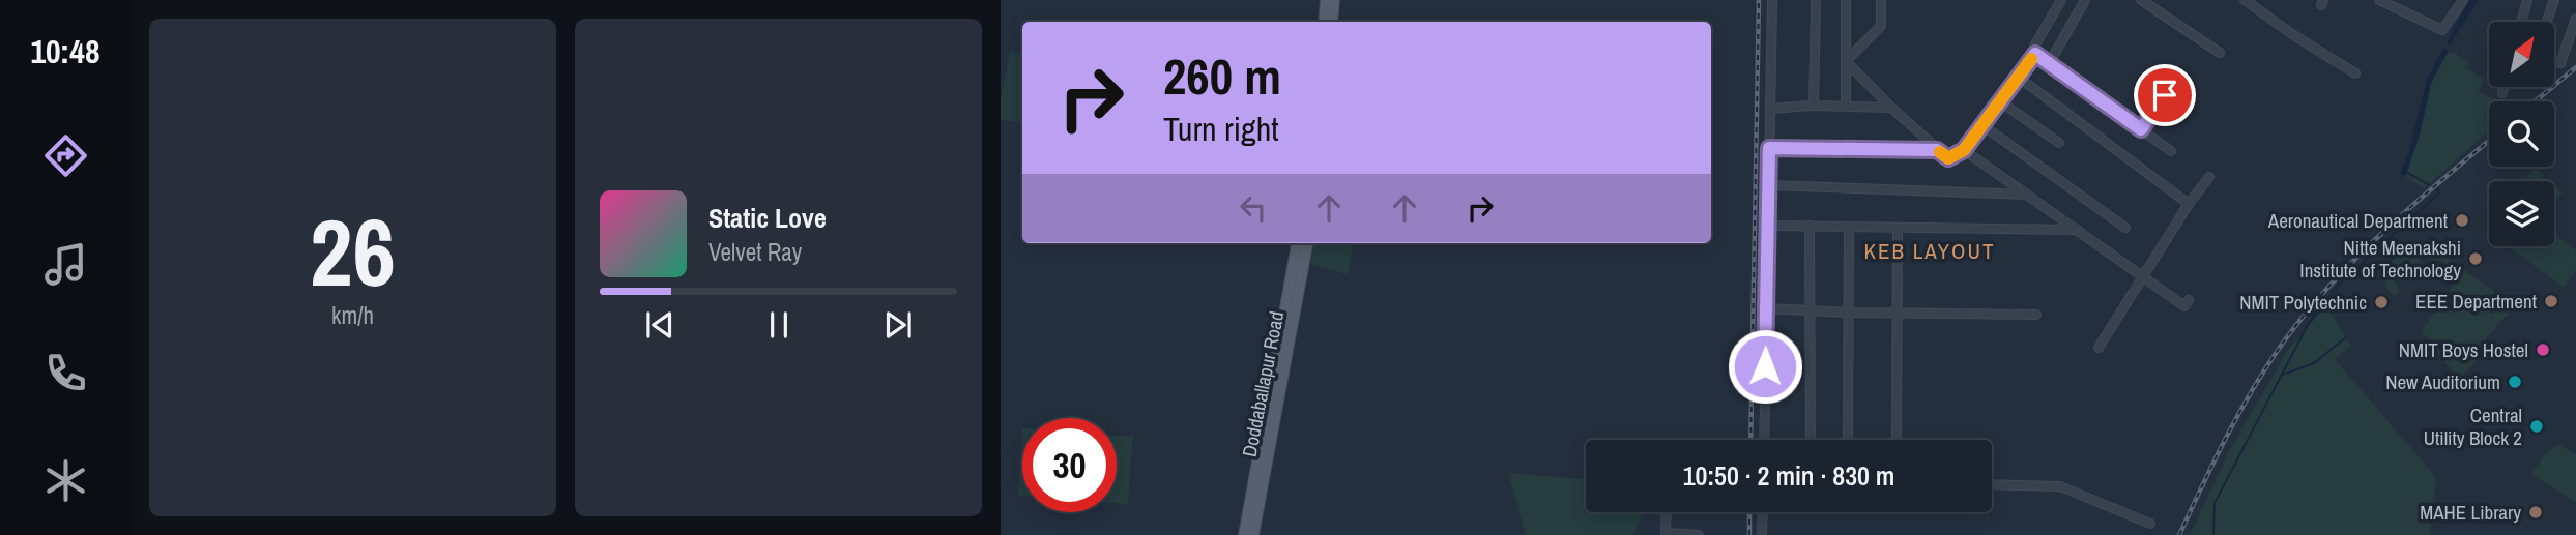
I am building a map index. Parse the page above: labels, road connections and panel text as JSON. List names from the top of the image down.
{
  "streets": {
    "main road": ["Doddaballapur Road"]
  },
  "districts": ["KEB LAYOUT"],
  "places": [
    "Aeronautical Department",
    "Nitte Meenakshi Institute of Technology",
    "EEE Department",
    "NMIT Polytechnic",
    "NMIT Boys Hostel",
    "New Auditorium",
    "Central Utility Block 2",
    "MAHE Library"
  ],
  "north": "top right",
  "page": {
    "tabs": "10:48",
    "tile": ["26", "km/h"],
    "turn": ["260 m", "Turn right"],
    "song": ["Static Love", "Velvet Ray"],
    "limit": "30",
    "trip": "10:50 · 2 min · 830 m"
  }
}
